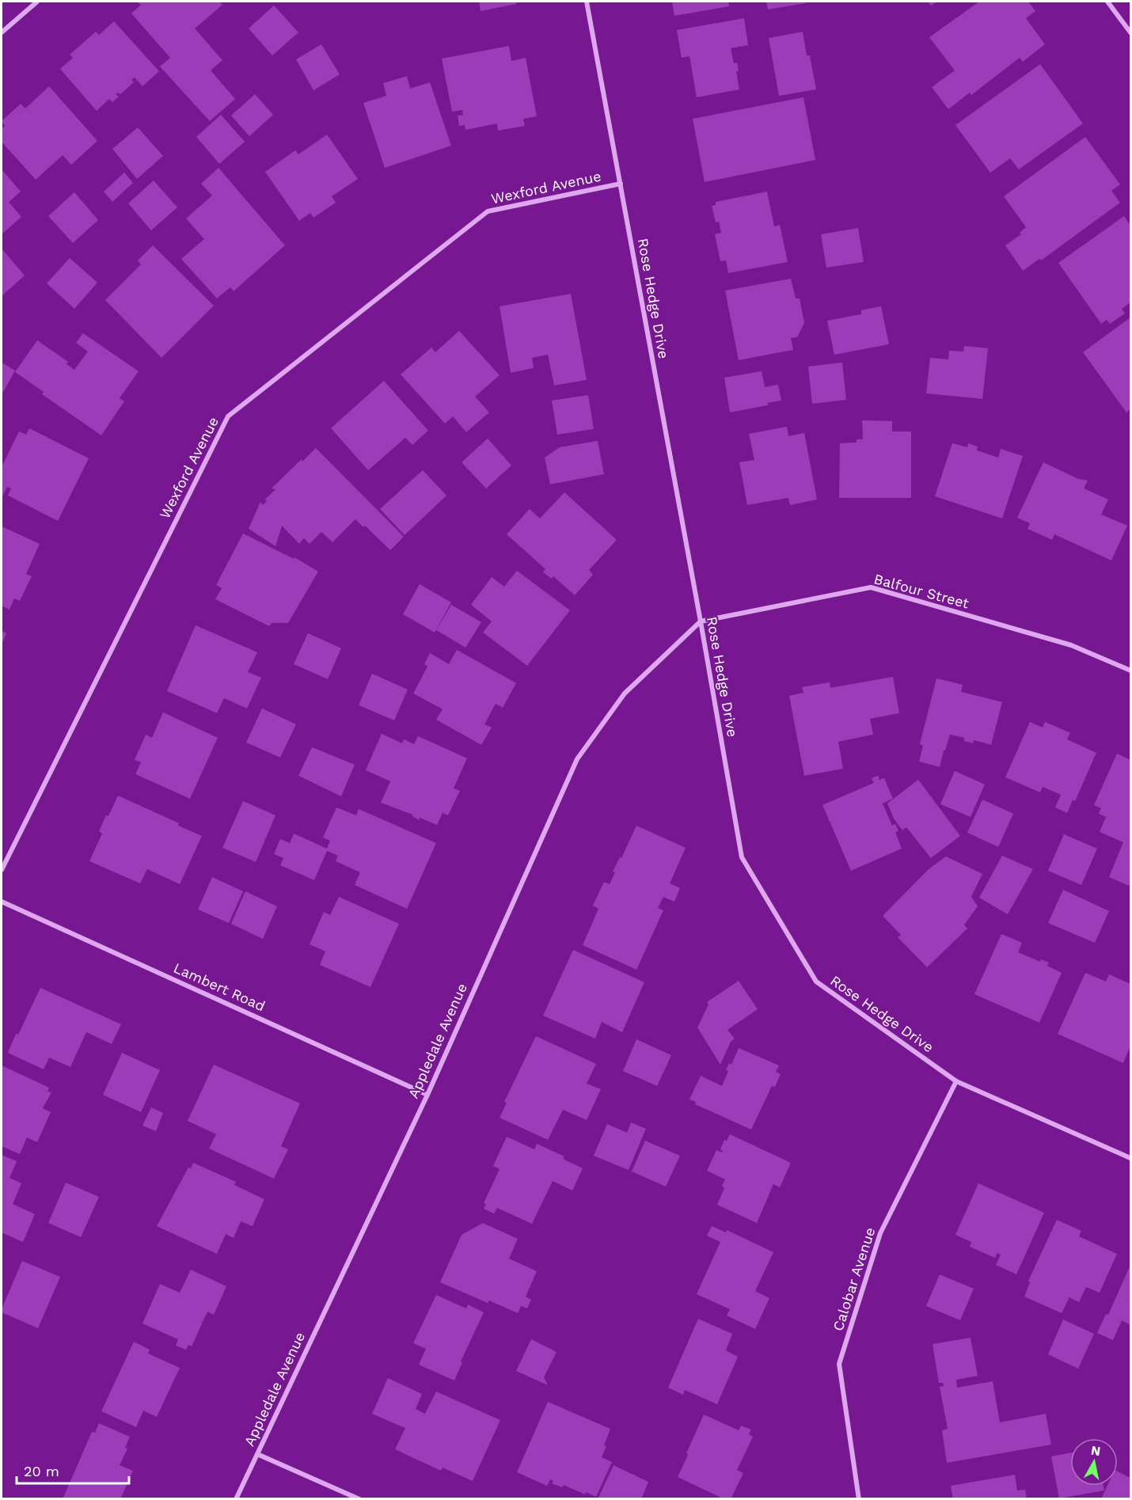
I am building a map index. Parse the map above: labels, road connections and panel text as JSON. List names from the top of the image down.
{
  "streets": {
    "street": [
      "Wexford Avenue",
      "Rose Hedge Drive",
      "Balfour Street",
      "Lambert Road",
      "Appledale Avenue",
      "Calobar Avenue"
    ]
  },
  "crossings": [
    ["Wexford Avenue", "Rose Hedge Drive"],
    ["Rose Hedge Drive", "Balfour Street"],
    ["Rose Hedge Drive", "Appledale Avenue"],
    ["Rose Hedge Drive", "Calobar Avenue"],
    ["Balfour Street", "Appledale Avenue"],
    ["Lambert Road", "Appledale Avenue"]
  ],
  "scale_bar": "20 m",
  "north": "top"
}
